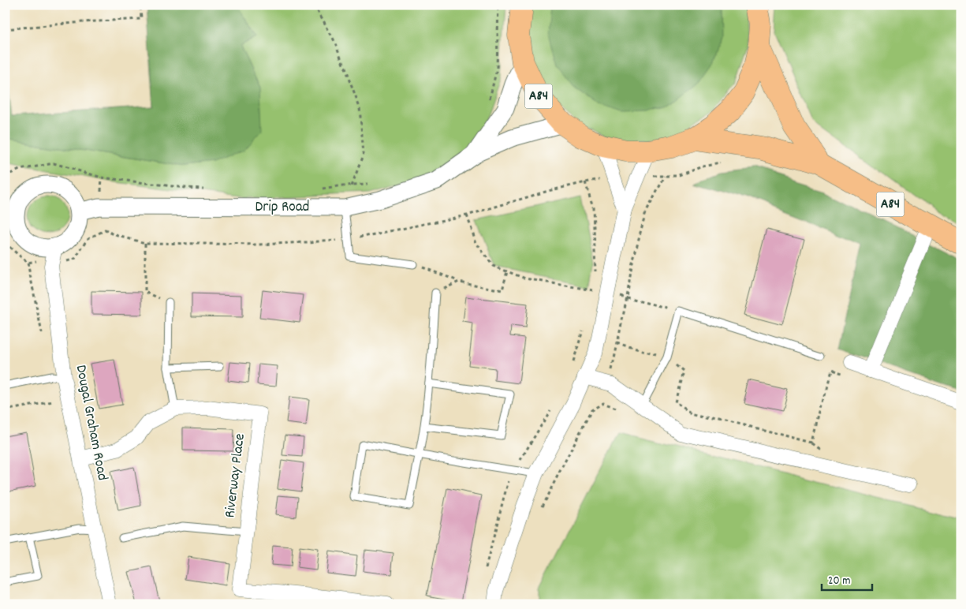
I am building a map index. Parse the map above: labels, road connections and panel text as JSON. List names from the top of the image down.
{
  "streets": {
    "highway": ["A84"],
    "street": ["Drip Road", "Dougal Graham Road", "Riverway Place"]
  },
  "crossings": [
    ["A84", "Drip Road"],
    ["Drip Road", "Dougal Graham Road"],
    ["Dougal Graham Road", "Riverway Place"]
  ],
  "scale_bar": "20 m"
}
